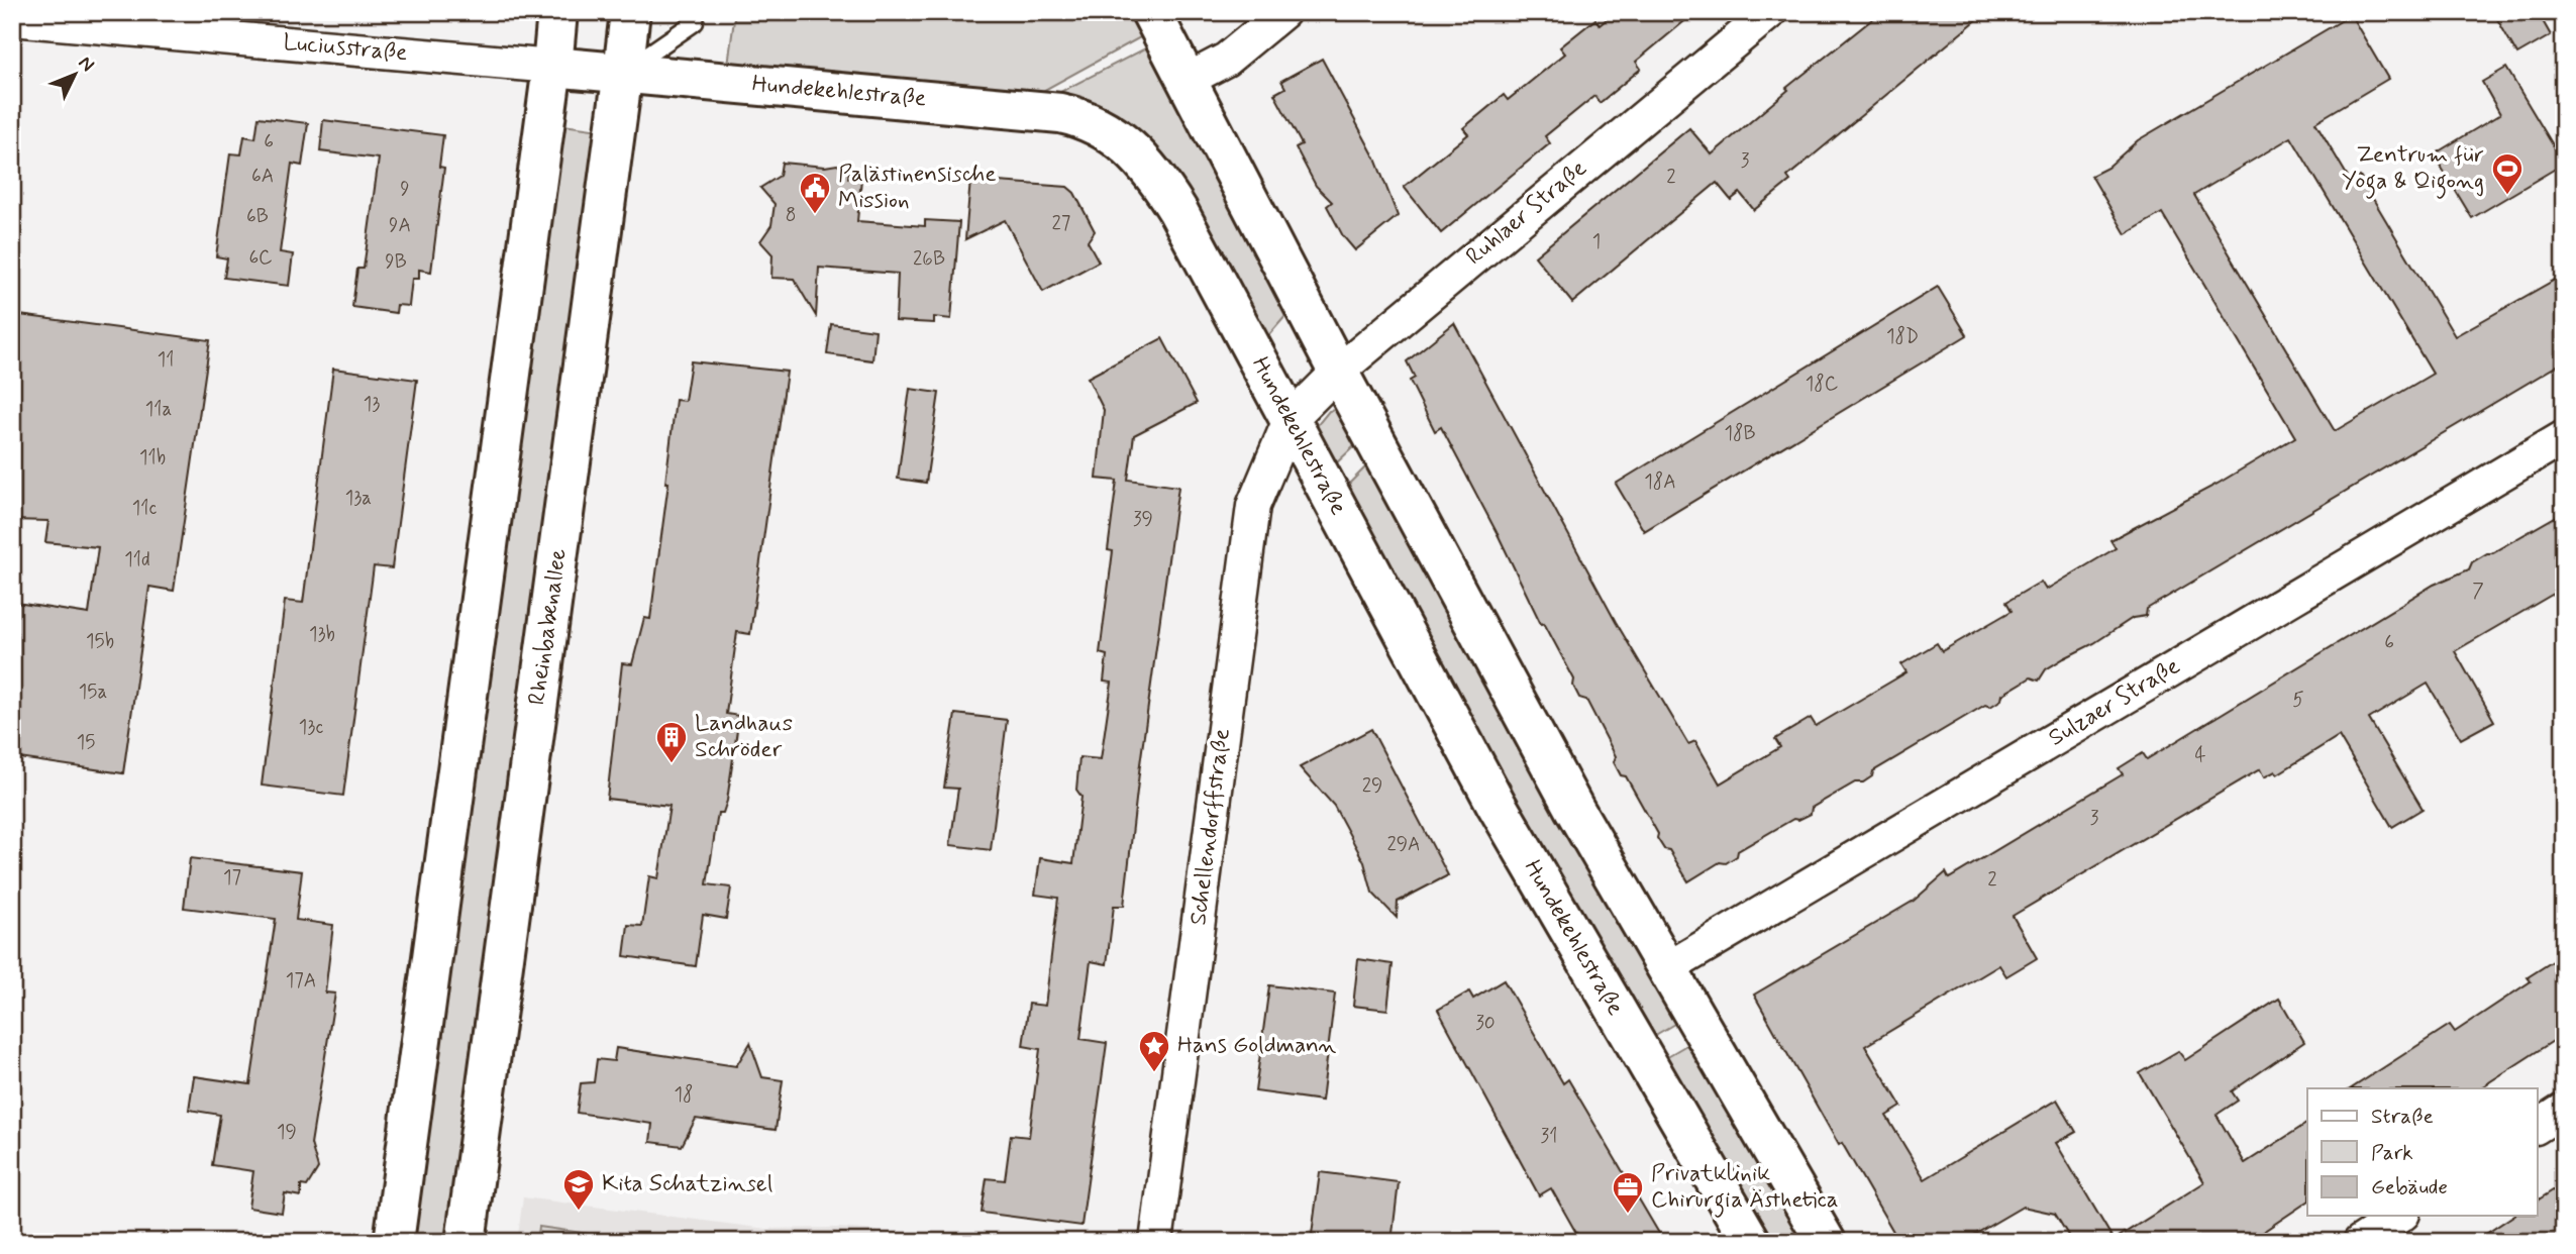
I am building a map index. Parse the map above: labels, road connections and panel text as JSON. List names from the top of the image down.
{
  "streets": {
    "main road": ["Hundekehlestraße", "Rheinbabenallee"],
    "street": [
      "Luciusstraße",
      "Ruhlaer Straße",
      "Sulzaer Straße",
      "Schellendorffstraße"
    ]
  },
  "crossings": [
    ["Luciusstraße", "Hundekehlestraße"],
    ["Hundekehlestraße", "Ruhlaer Straße"],
    ["Hundekehlestraße", "Rheinbabenallee"],
    ["Hundekehlestraße", "Schellendorffstraße"],
    ["Ruhlaer Straße", "Schellendorffstraße"]
  ],
  "places": {
    "sports": ["Zentrum für Yoga & Qigong"],
    "public building": ["Palästinensische Mission"],
    "building": ["Landhaus Schröder"],
    "place": ["Hans Goldmann"],
    "school or university": ["Kita Schatzinsel"],
    "office": ["Privatklinik Chirurgia Ästhetica"]
  },
  "house_numbers": [
    "6",
    "3",
    "6A",
    "2",
    "9",
    "8",
    "6B",
    "27",
    "9A",
    "1",
    "6C",
    "26B",
    "9B",
    "18D",
    "11",
    "18C",
    "13",
    "11a",
    "18B",
    "11b",
    "18A",
    "13a",
    "11c",
    "39",
    "11d",
    "7",
    "13b",
    "15b",
    "6",
    "15a",
    "5",
    "13c",
    "15",
    "4",
    "29",
    "3",
    "29A",
    "17",
    "2",
    "17A",
    "30",
    "18",
    "19",
    "31"
  ],
  "legend": ["Straße", "Park", "Gebäude"],
  "north": "top right"
}
